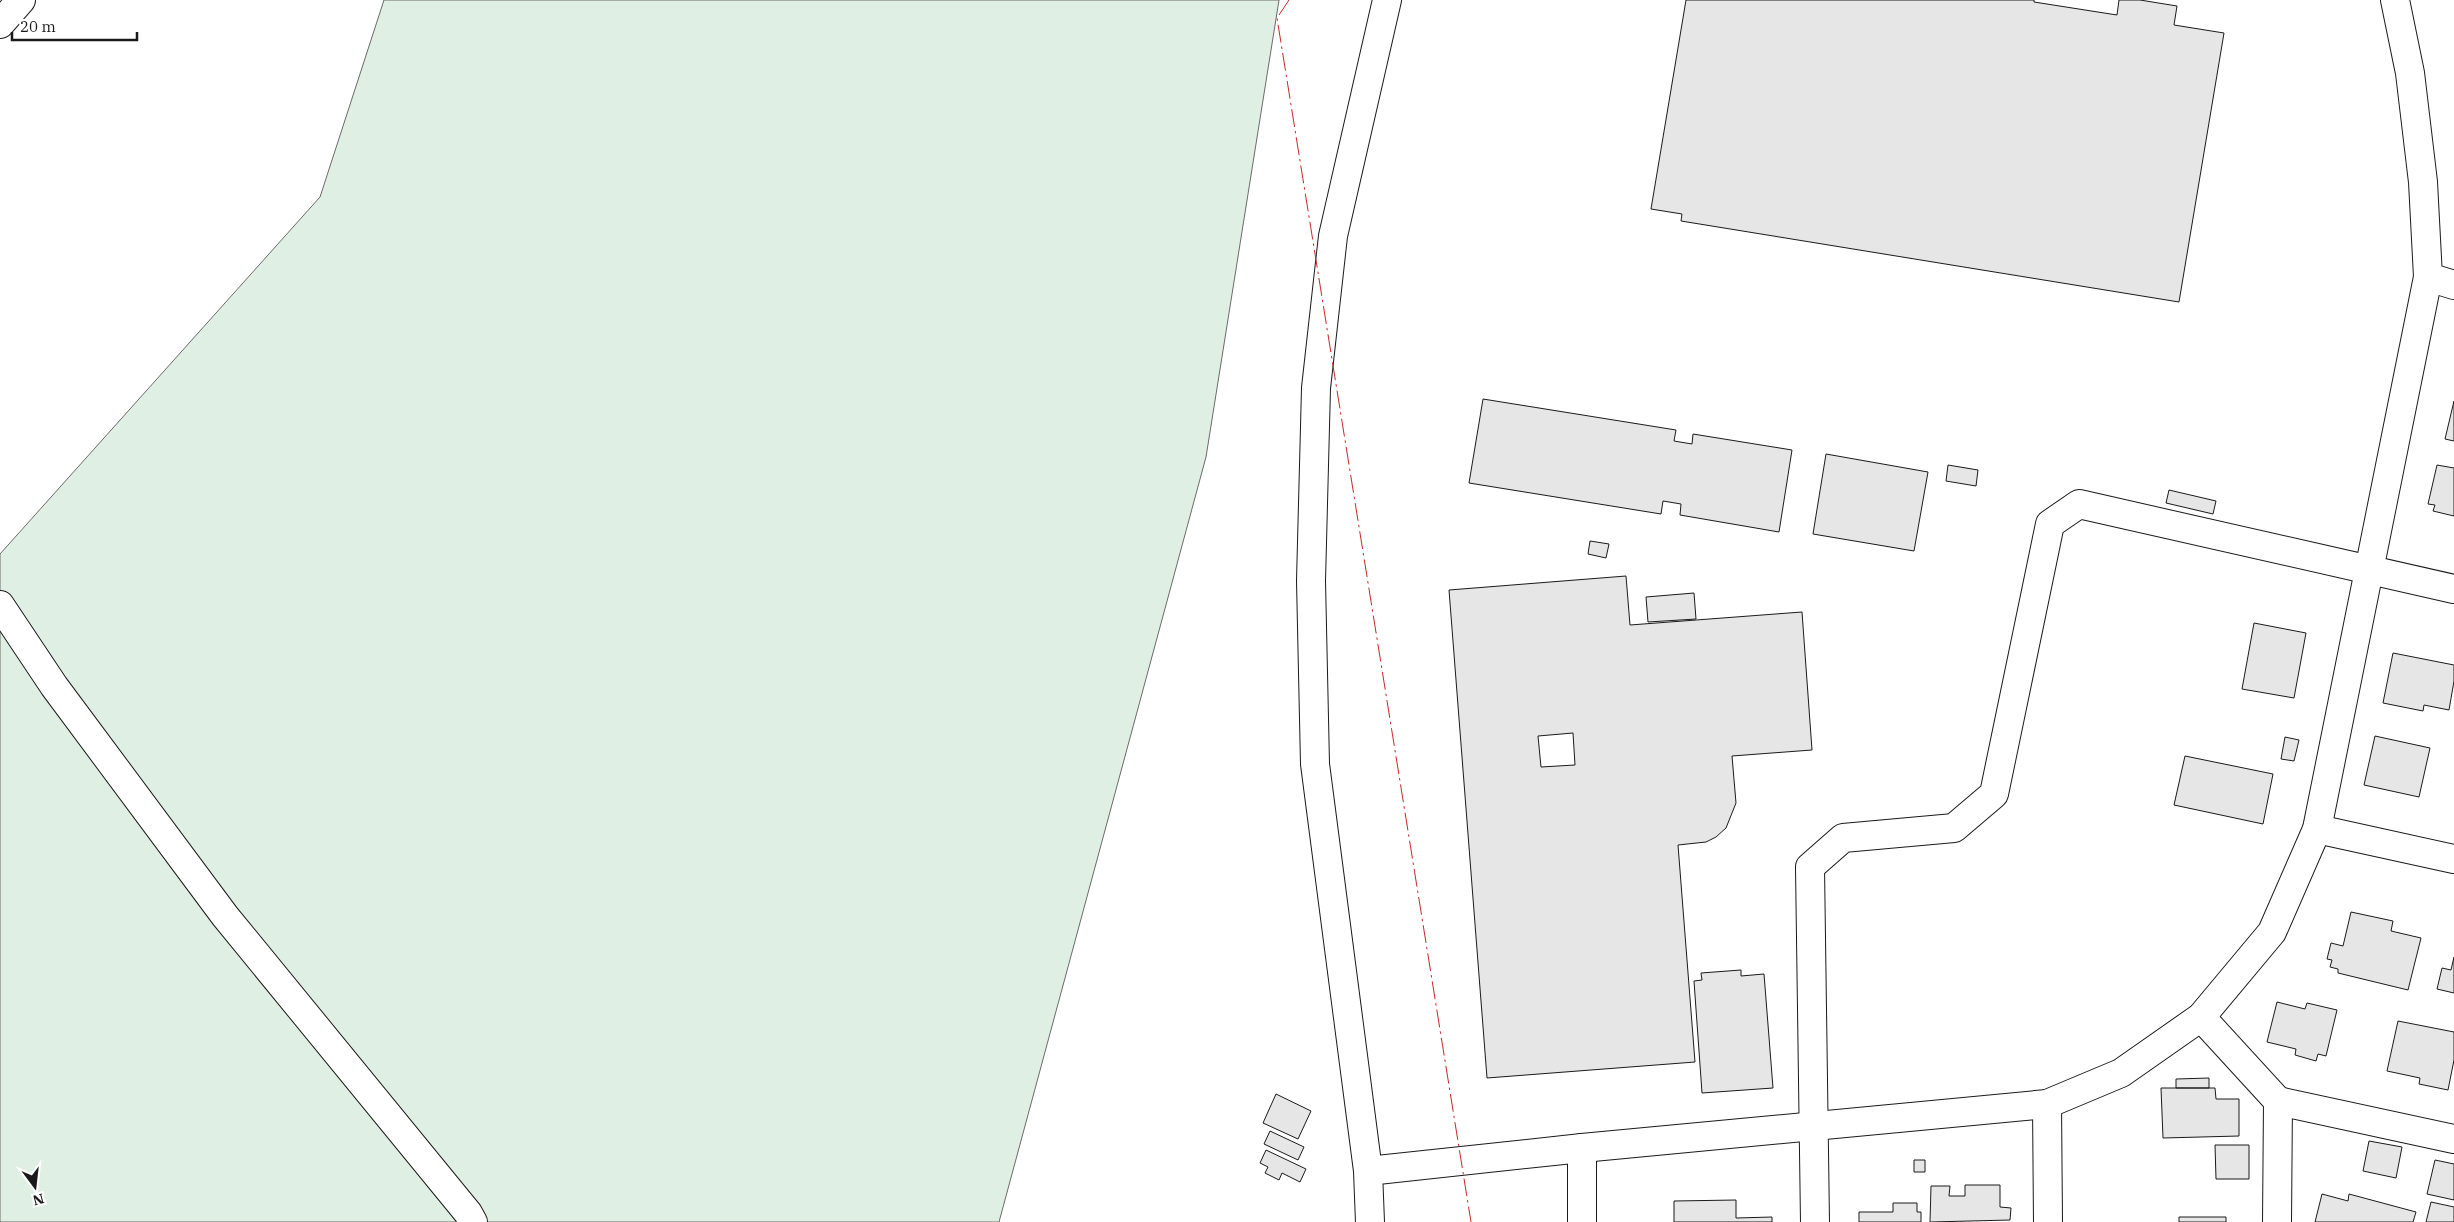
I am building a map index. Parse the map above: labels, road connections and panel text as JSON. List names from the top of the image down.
{
  "scale_bar": "20 m",
  "north": "bottom"
}
